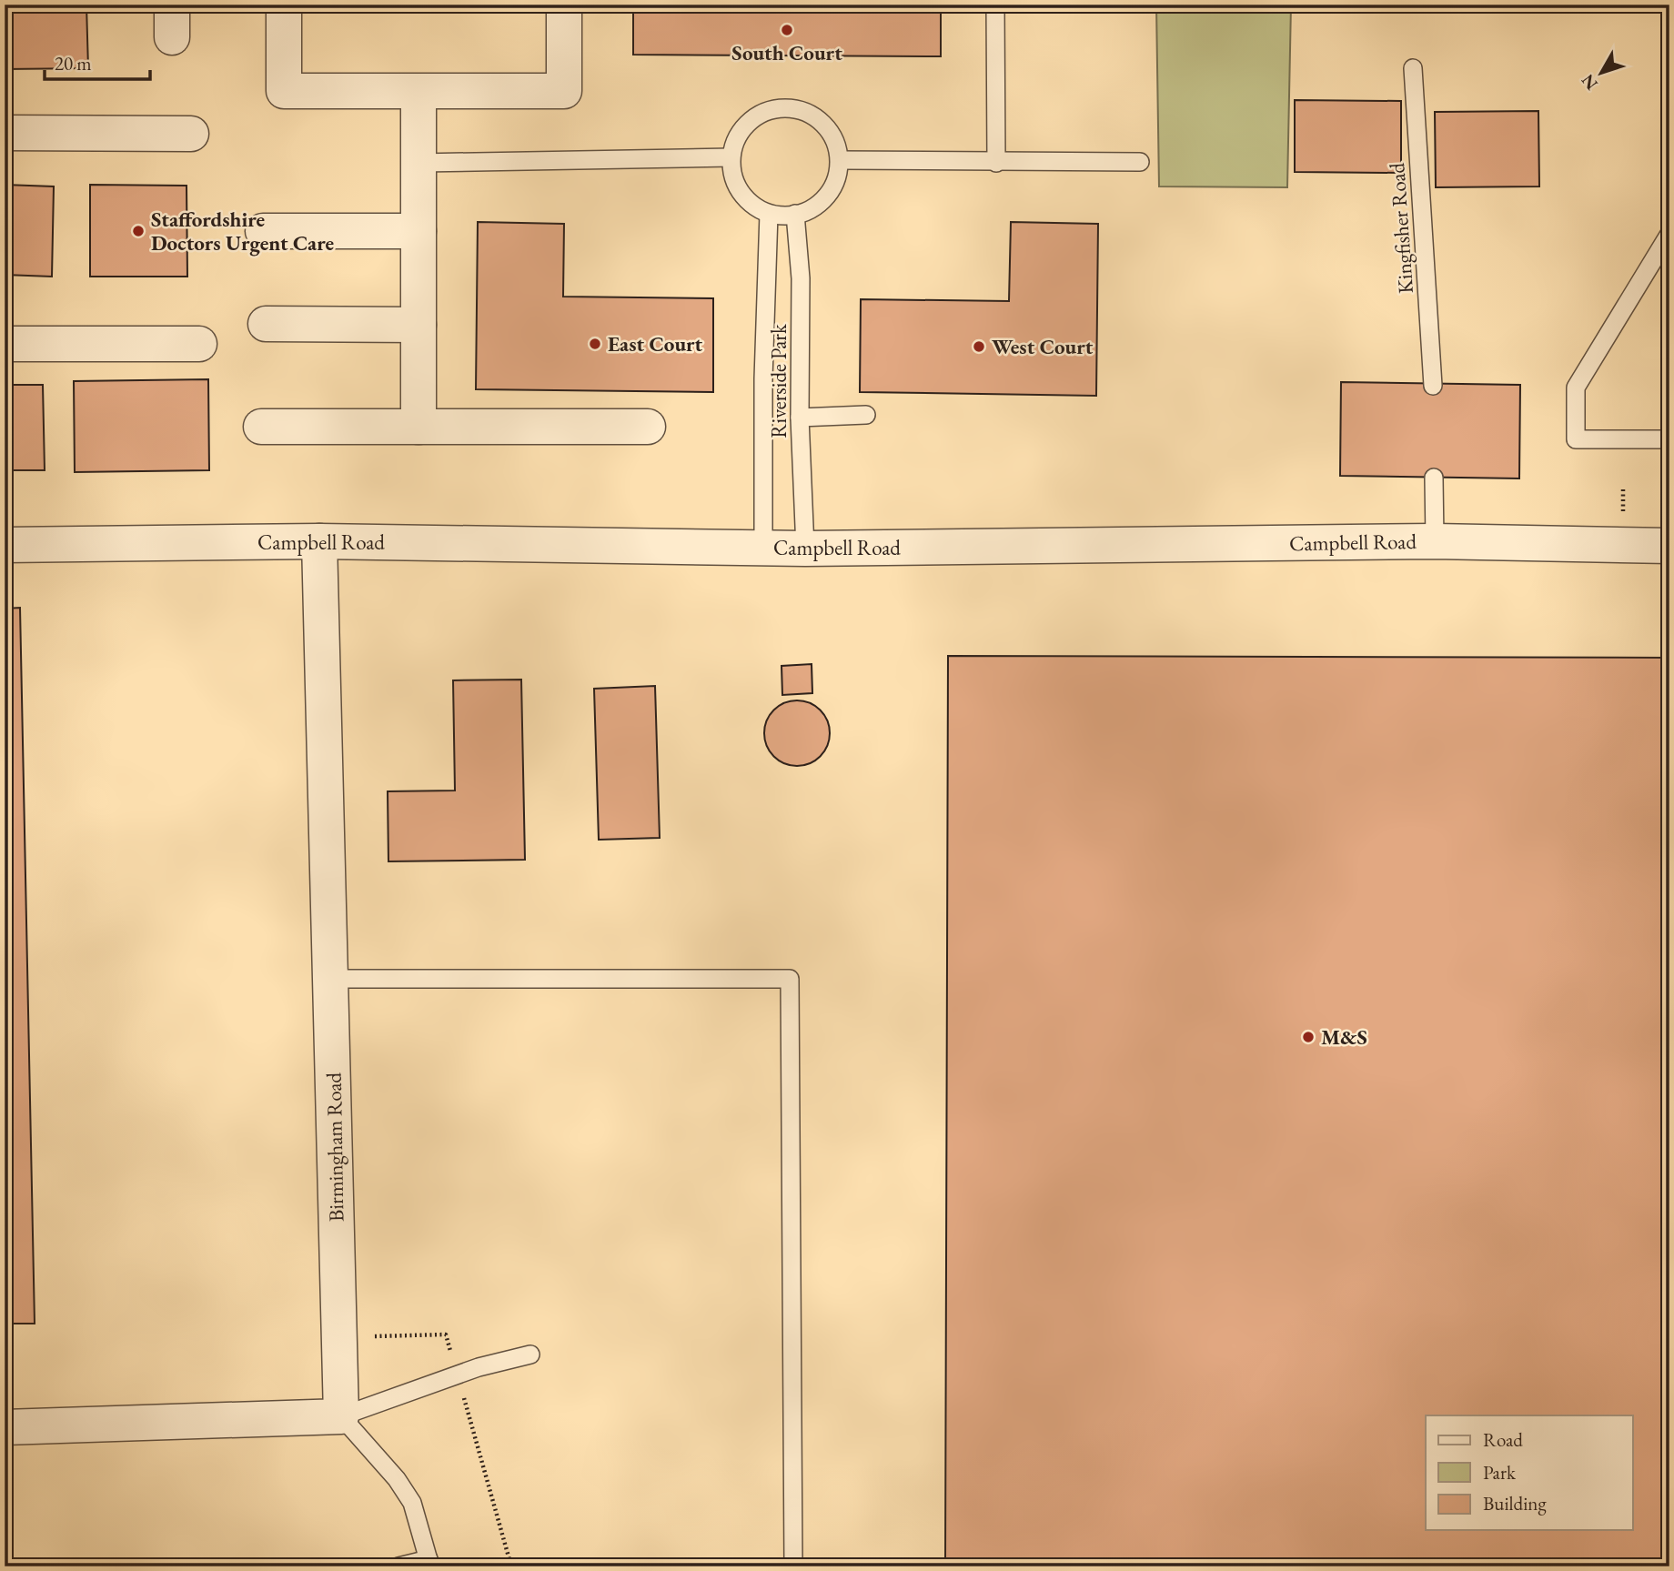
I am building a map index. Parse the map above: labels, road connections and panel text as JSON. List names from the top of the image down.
{
  "streets": {
    "street": ["Campbell Road", "Birmingham Road"],
    "lane": ["Kingfisher Road", "Riverside Park"]
  },
  "crossings": [
    ["Riverside Park", "Campbell Road"],
    ["Campbell Road", "Birmingham Road"]
  ],
  "places": [
    "South Court",
    "Staffordshire Doctors Urgent Care",
    "East Court",
    "West Court",
    "M&S"
  ],
  "legend": ["Road", "Park", "Building"],
  "scale_bar": "20 m",
  "north": "bottom left"
}
